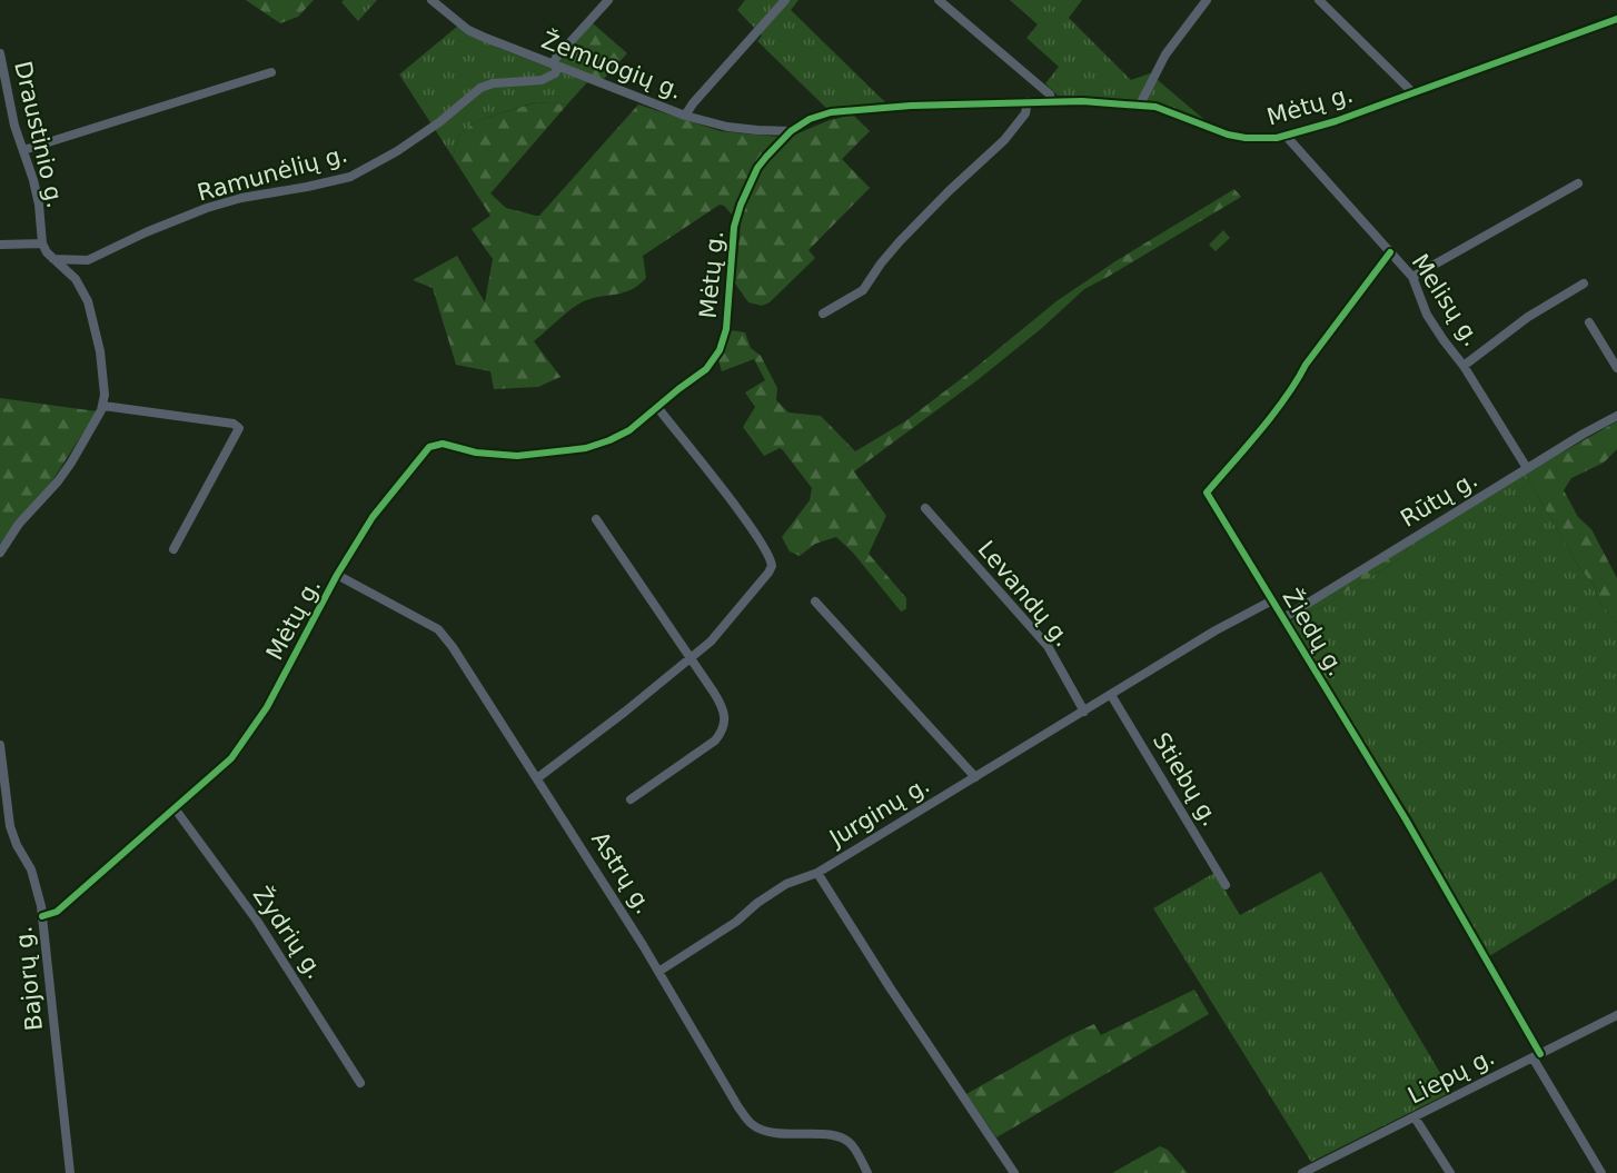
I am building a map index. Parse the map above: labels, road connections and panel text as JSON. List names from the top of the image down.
{
  "streets": {
    "street": [
      "Žemuogių g.",
      "Mėtų g.",
      "Draustinio g.",
      "Ramunėlių g.",
      "Melisų g.",
      "Rūtų g.",
      "Levandų g.",
      "Žiedų g.",
      "Stiebų g.",
      "Jurginų g.",
      "Astrų g.",
      "Žydrių g.",
      "Bajorų g.",
      "Liepų g."
    ]
  },
  "crossings": [
    ["Žemuogių g.", "Mėtų g."],
    ["Žemuogių g.", "Ramunėlių g."],
    ["Mėtų g.", "Melisų g."],
    ["Mėtų g.", "Astrų g."],
    ["Mėtų g.", "Žydrių g."],
    ["Mėtų g.", "Bajorų g."],
    ["Draustinio g.", "Ramunėlių g."],
    ["Melisų g.", "Rūtų g."],
    ["Melisų g.", "Žiedų g."],
    ["Rūtų g.", "Žiedų g."],
    ["Levandų g.", "Jurginų g."],
    ["Žiedų g.", "Jurginų g."],
    ["Žiedų g.", "Liepų g."],
    ["Stiebų g.", "Jurginų g."]
  ]
}
